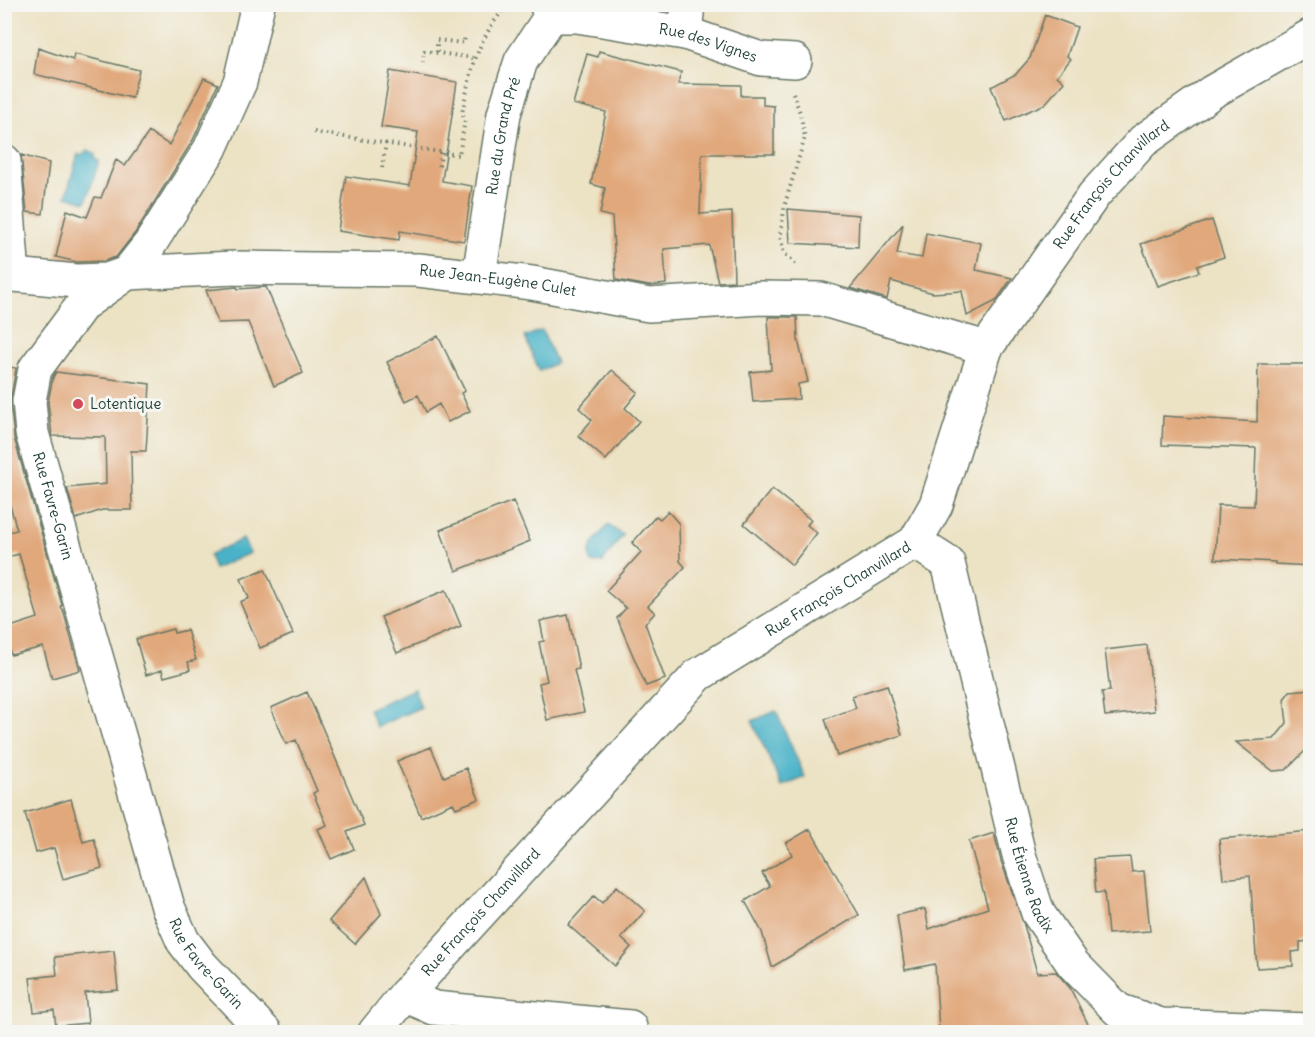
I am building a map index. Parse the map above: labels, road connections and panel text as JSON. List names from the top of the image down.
{
  "streets": {
    "street": [
      "Rue des Vignes",
      "Rue du Grand Pré",
      "Rue François Chanvillard",
      "Rue Jean-Eugène Culet",
      "Rue Favre-Garin",
      "Rue Étienne Radix"
    ]
  },
  "crossings": [
    ["Rue des Vignes", "Rue du Grand Pré"],
    ["Rue du Grand Pré", "Rue Jean-Eugène Culet"],
    ["Rue François Chanvillard", "Rue Jean-Eugène Culet"],
    ["Rue François Chanvillard", "Rue Étienne Radix"],
    ["Rue Jean-Eugène Culet", "Rue Favre-Garin"]
  ],
  "places": ["Lotentique"]
}
